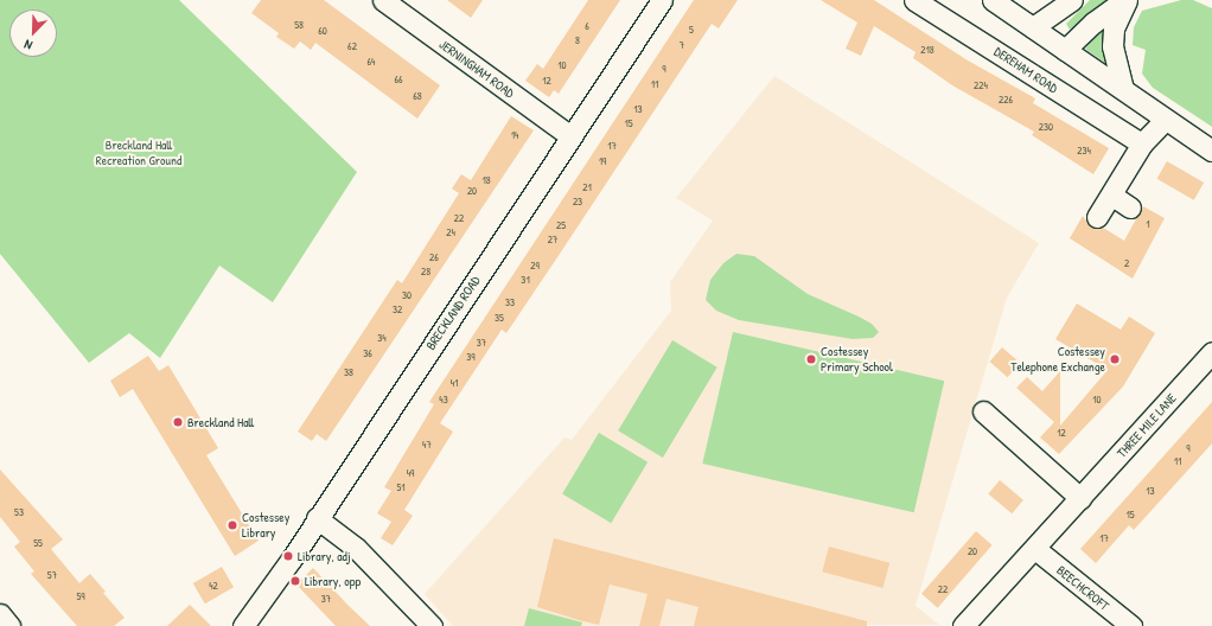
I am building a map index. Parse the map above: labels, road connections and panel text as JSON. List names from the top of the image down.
{
  "streets": {
    "street": [
      "JERNINGHAM ROAD",
      "DEREHAM ROAD",
      "BRECKLAND ROAD",
      "THREE MILE LANE",
      "BEECHCROFT"
    ]
  },
  "crossings": [
    ["JERNINGHAM ROAD", "BRECKLAND ROAD"],
    ["THREE MILE LANE", "BEECHCROFT"]
  ],
  "parks": ["Breckland Hall Recreation Ground"],
  "places": [
    "Costessey Primary School",
    "Costessey Telephone Exchange",
    "Breckland Hall",
    "Costessey Library",
    "Library, adj",
    "Library, opp"
  ],
  "house_numbers": [
    "58",
    "6",
    "5",
    "60",
    "8",
    "7",
    "62",
    "218",
    "64",
    "10",
    "9",
    "66",
    "12",
    "11",
    "224",
    "68",
    "226",
    "13",
    "15",
    "230",
    "14",
    "17",
    "234",
    "19",
    "18",
    "21",
    "20",
    "23",
    "22",
    "1",
    "25",
    "24",
    "27",
    "26",
    "2",
    "29",
    "28",
    "31",
    "30",
    "33",
    "32",
    "35",
    "34",
    "37",
    "36",
    "39",
    "38",
    "41",
    "43",
    "10",
    "12",
    "47",
    "9",
    "11",
    "49",
    "51",
    "13",
    "53",
    "15",
    "17",
    "55",
    "20",
    "57",
    "42",
    "22",
    "59",
    "37"
  ],
  "north": "bottom left"
}
